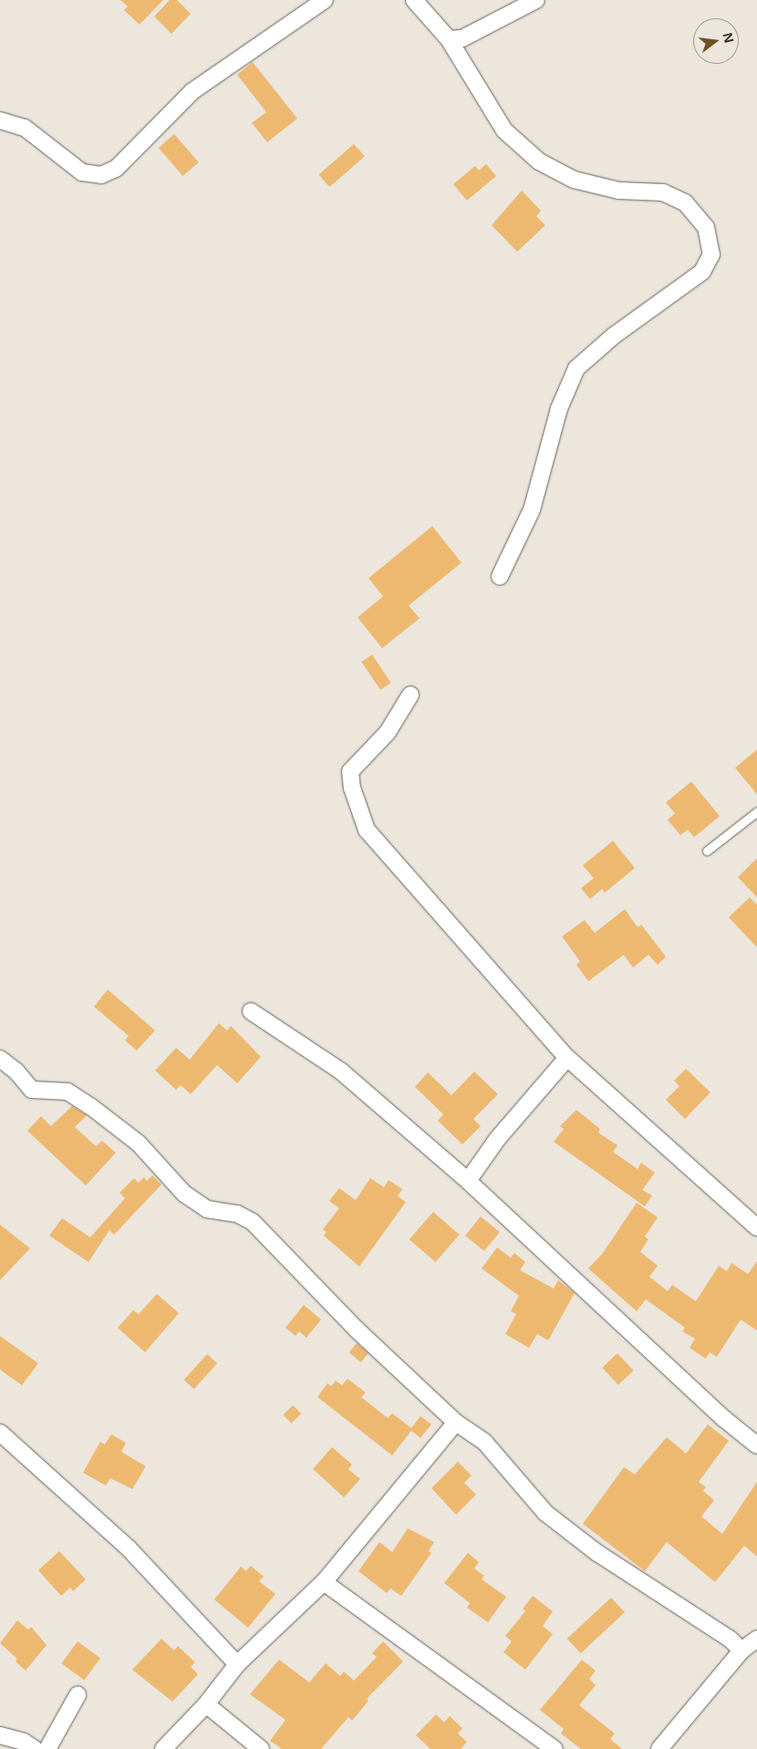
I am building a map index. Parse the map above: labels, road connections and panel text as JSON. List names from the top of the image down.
{
  "north": "right"
}
